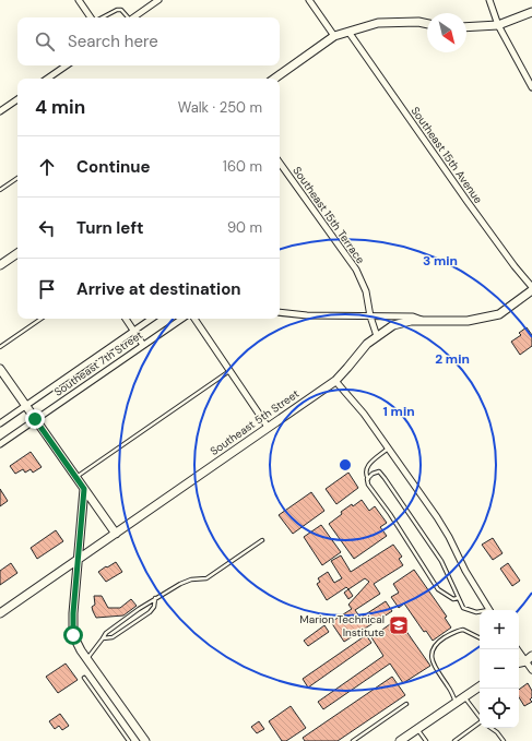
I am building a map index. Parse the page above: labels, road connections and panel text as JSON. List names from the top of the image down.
{
  "streets": {
    "street": [
      "Southeast 15th Avenue",
      "Southeast 15th Terrace",
      "Southeast 7th Street",
      "Southeast 5th Street"
    ]
  },
  "crossings": [
    ["Southeast 15th Terrace", "Southeast 5th Street"]
  ],
  "places": {
    "school or university": ["Marion Technical Institute"]
  },
  "north": "bottom right",
  "page": {
    "search": "Search here",
    "heading": ["4 min", "Walk · 250 m"],
    "list": [
      ["Continue", "160 m"],
      ["Turn left", "90 m"],
      "Arrive at destination"
    ],
    "map_buttons": ["+", "−"]
  },
  "rings": ["3 min", "2 min", "1 min"]
}
